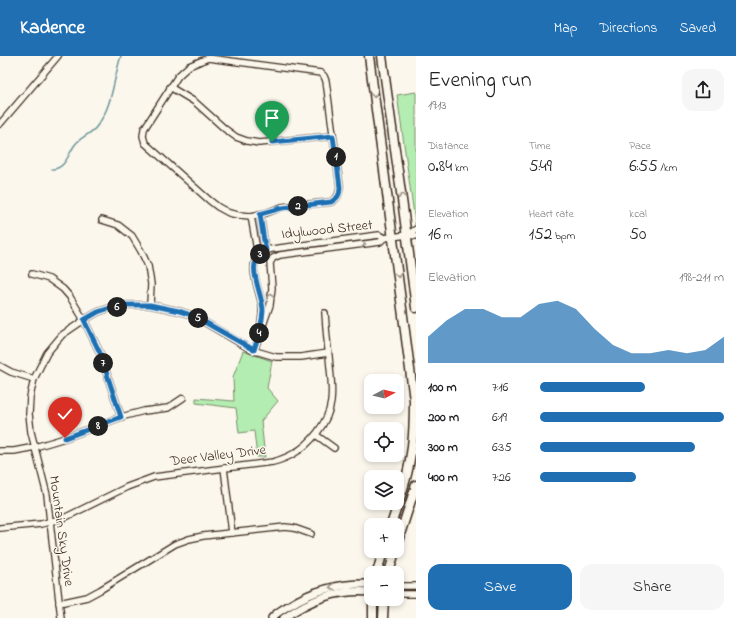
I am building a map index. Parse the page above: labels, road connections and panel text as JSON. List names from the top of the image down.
{
  "streets": {
    "street": ["Idylwood Street", "Deer Valley Drive", "Mountain Sky Drive"]
  },
  "crossings": [
    ["Idylwood Street", "Mountain Sky Drive"],
    ["Deer Valley Drive", "Mountain Sky Drive"]
  ],
  "north": "right",
  "page": {
    "header": "Kadence",
    "nav": ["Map", "Directions", "Saved"],
    "heading": ["Evening run", "19:13"],
    "stats": [
      ["Distance", "0.84 km"],
      ["Time", "5:49"],
      ["Pace", "6:55 /km"],
      ["Elevation", "16 m"],
      ["Heart rate", "152 bpm"],
      ["kcal", "50"]
    ],
    "pins": [
      "1",
      "2",
      "3",
      "6",
      "5",
      "4",
      "7",
      "8"
    ],
    "chart": ["Elevation", "198–211 m"],
    "list": [
      {
        "name": "100 m",
        "note": "7:16"
      },
      {
        "name": "200 m",
        "note": "6:19"
      },
      {
        "name": "300 m",
        "note": "6:35"
      },
      {
        "name": "400 m",
        "note": "7:26"
      }
    ],
    "map_buttons": ["+", "−"],
    "buttons": ["Save", "Share"]
  }
}
